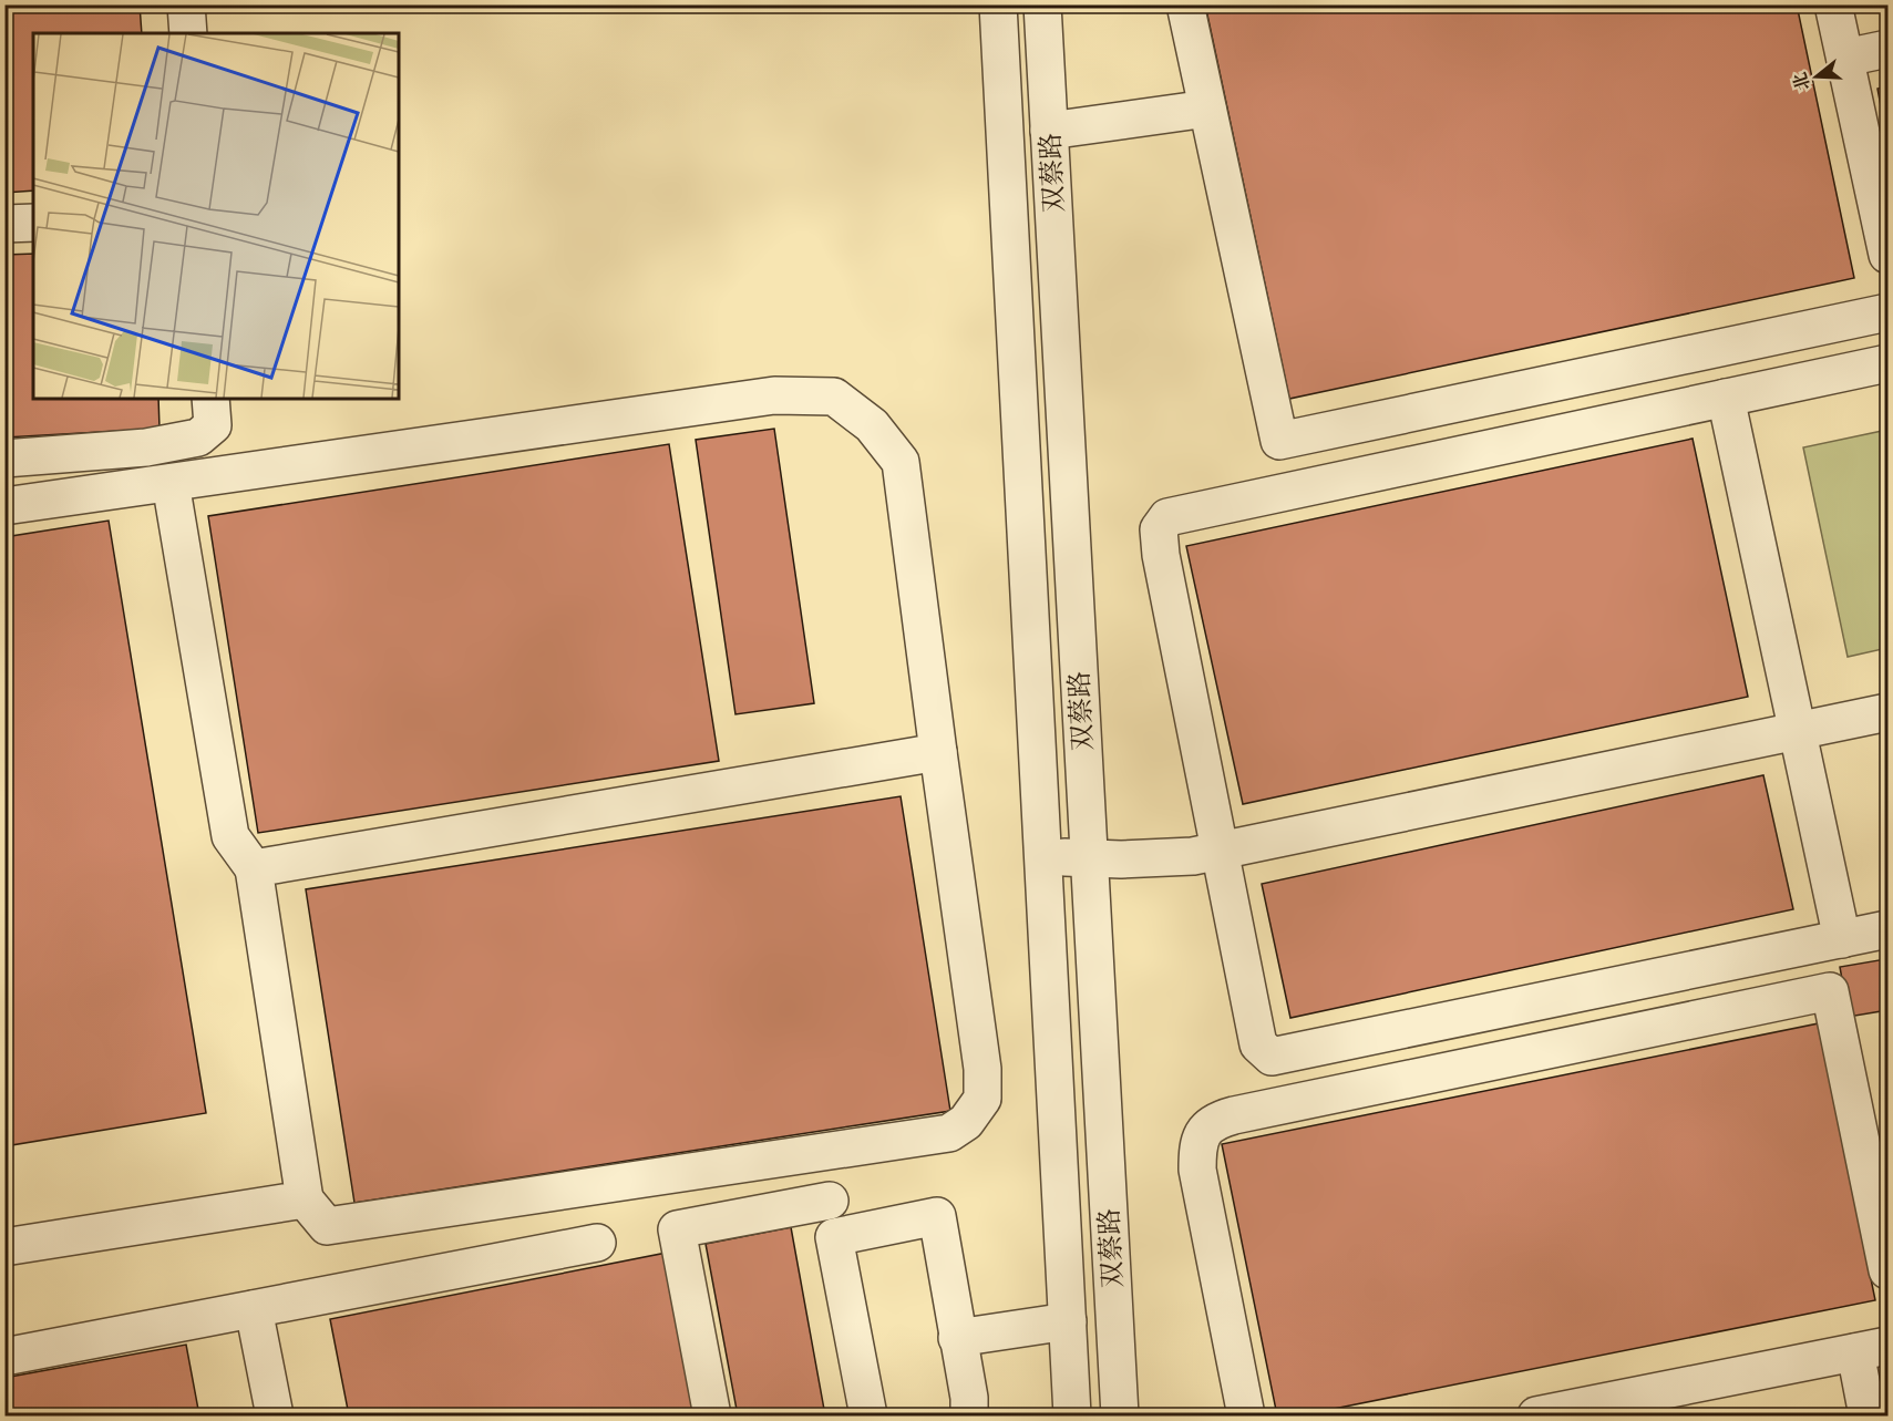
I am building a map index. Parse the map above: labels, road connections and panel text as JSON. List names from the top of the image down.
{
  "streets": {
    "street": ["双蔡路"]
  },
  "north": "left"
}
